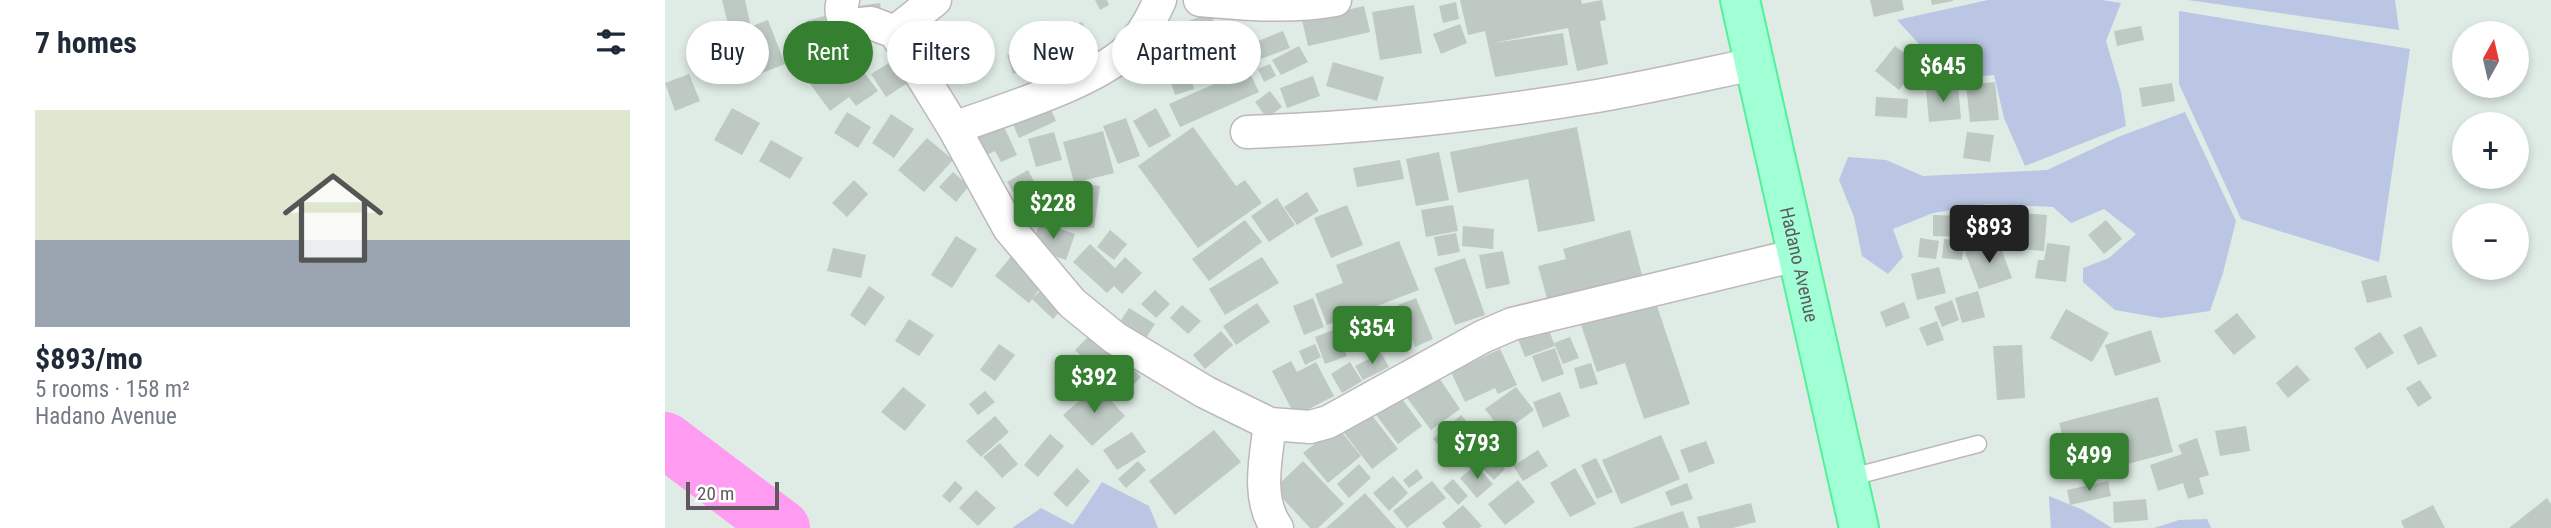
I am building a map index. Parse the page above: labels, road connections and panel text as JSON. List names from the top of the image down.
{
  "streets": {
    "main road": ["Hadano Avenue"]
  },
  "scale_bar": "20 m",
  "north": "top",
  "page": {
    "heading": "7 homes",
    "map_buttons": ["+", "−"],
    "chip": [
      "Buy",
      "Rent",
      "Filters",
      "New",
      "Apartment"
    ],
    "price": [
      "$645",
      "$228",
      "$893",
      "$354",
      "$392",
      "$793",
      "$499"
    ],
    "list": [
      {
        "name": "$893/mo",
        "note": "5 rooms · 158 m² · Hadano Avenue"
      }
    ],
    "scale": "20 m"
  }
}
